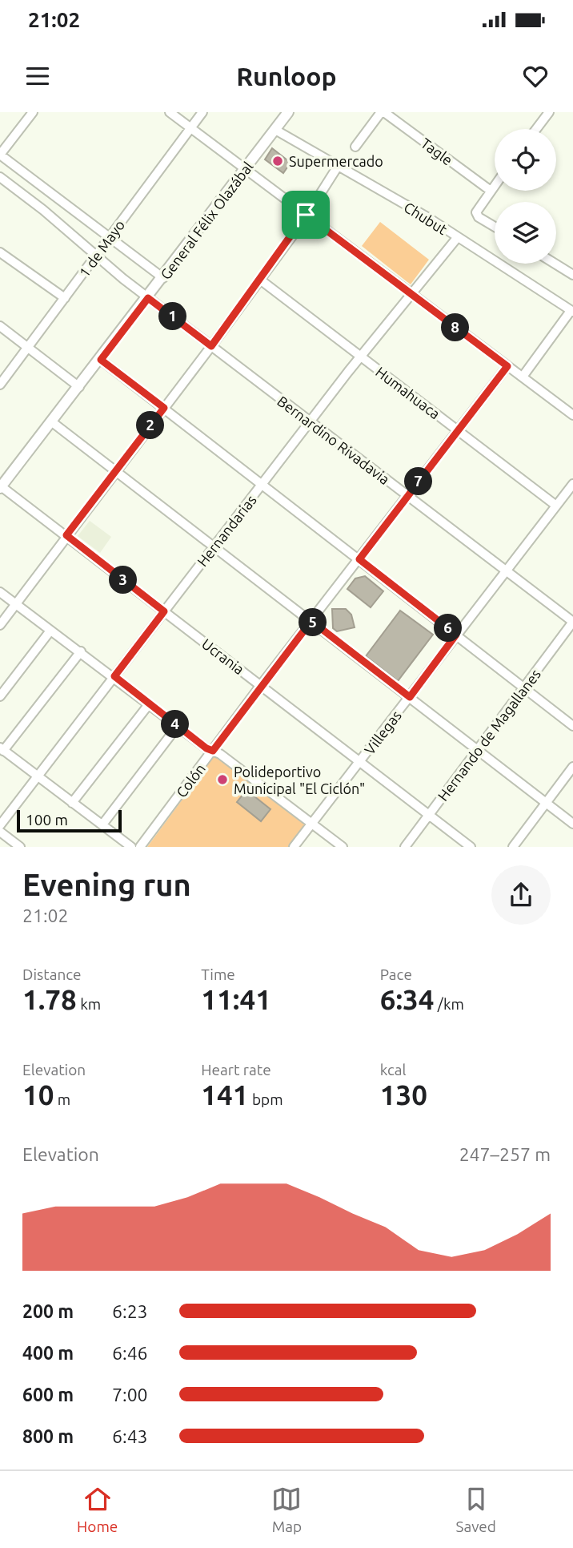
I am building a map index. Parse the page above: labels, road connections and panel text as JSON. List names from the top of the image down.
{
  "streets": {
    "street": [
      "Tagle",
      "Chubut",
      "General Félix Olazábal",
      "1 de Mayo",
      "Humahuaca",
      "Bernardino Rivadavia",
      "Hernandarias",
      "Ucrania",
      "Villegas",
      "Hernando de Magallanes",
      "Colón"
    ]
  },
  "crossings": [
    ["Chubut", "General Félix Olazábal"],
    ["Chubut", "Hernandarias"],
    ["General Félix Olazábal", "Bernardino Rivadavia"],
    ["General Félix Olazábal", "Ucrania"],
    ["Humahuaca", "Hernandarias"],
    ["Humahuaca", "Villegas"],
    ["Humahuaca", "Colón"],
    ["Bernardino Rivadavia", "Hernandarias"],
    ["Bernardino Rivadavia", "Villegas"],
    ["Bernardino Rivadavia", "Hernando de Magallanes"],
    ["Bernardino Rivadavia", "Colón"],
    ["Hernandarias", "Ucrania"],
    ["Ucrania", "Villegas"],
    ["Ucrania", "Hernando de Magallanes"],
    ["Ucrania", "Colón"]
  ],
  "places": ["Supermercado", "Polideportivo Municipal \"El Ciclón\""],
  "scale_bar": "100 m",
  "page": {
    "status": "21:02",
    "header": "Runloop",
    "pins": [
      "1",
      "8",
      "2",
      "7",
      "3",
      "5",
      "6",
      "4"
    ],
    "scale": "100 m",
    "heading": ["Evening run", "21:02"],
    "stats": [
      ["Distance", "1.78 km"],
      ["Time", "11:41"],
      ["Pace", "6:34 /km"],
      ["Elevation", "10 m"],
      ["Heart rate", "141 bpm"],
      ["kcal", "130"]
    ],
    "chart": ["Elevation", "247–257 m"],
    "list": [
      {
        "name": "200 m",
        "note": "6:23"
      },
      {
        "name": "400 m",
        "note": "6:46"
      },
      {
        "name": "600 m",
        "note": "7:00"
      },
      {
        "name": "800 m",
        "note": "6:43"
      }
    ],
    "tabs": ["Home", "Map", "Saved"]
  }
}
